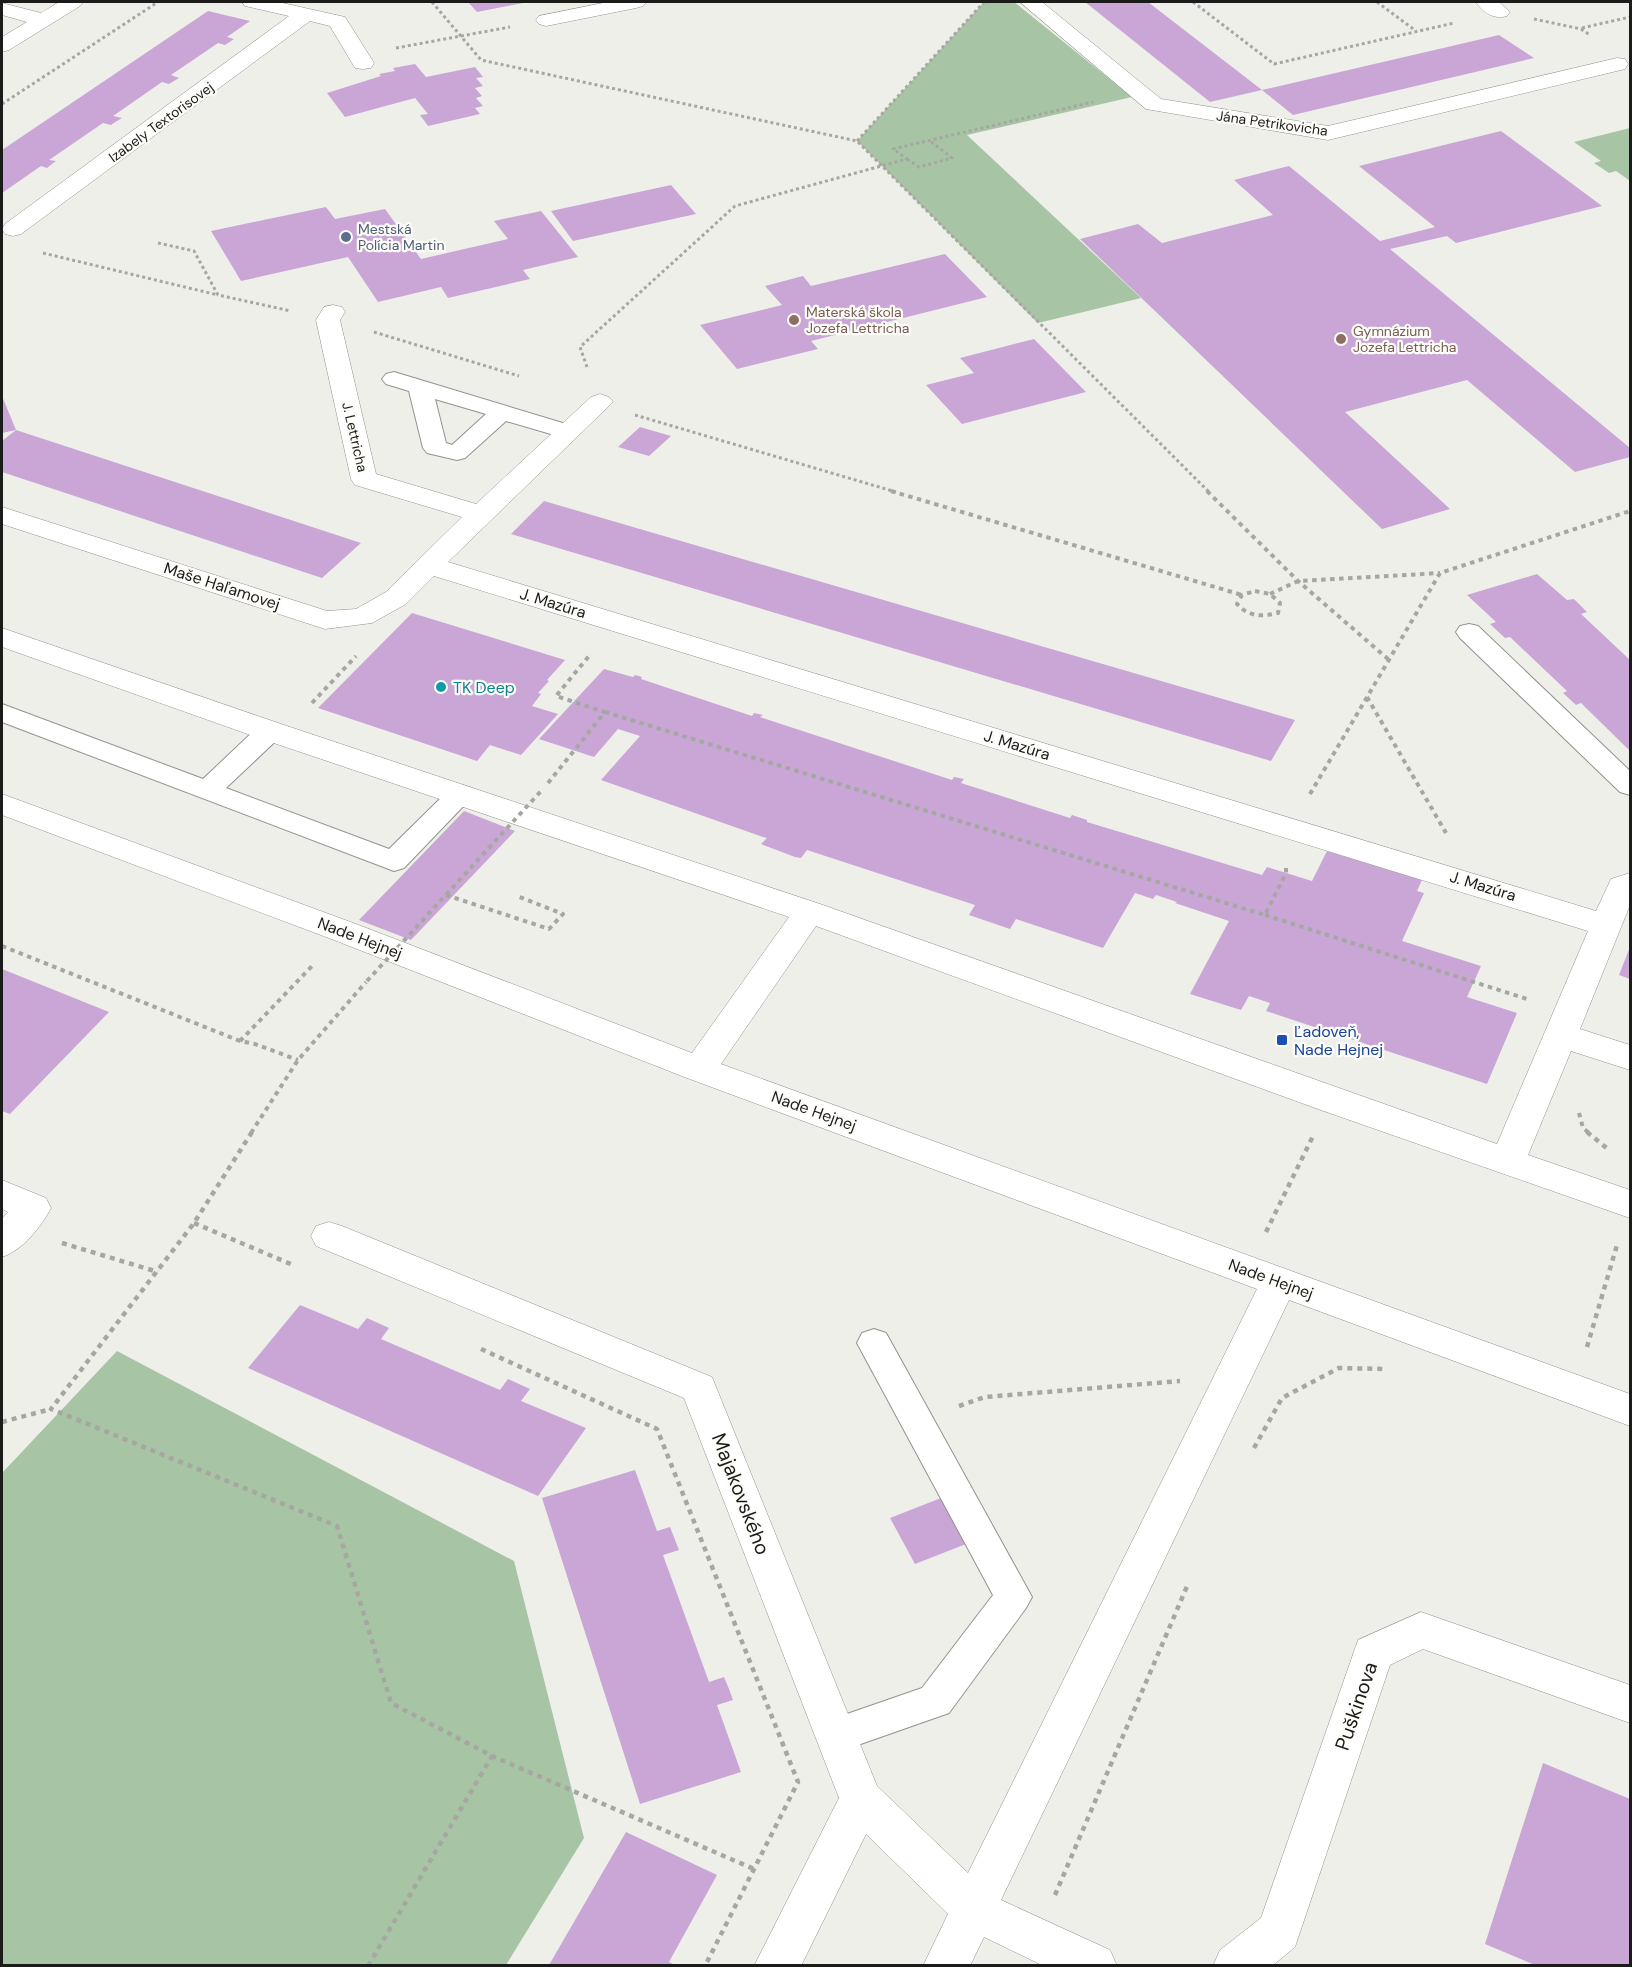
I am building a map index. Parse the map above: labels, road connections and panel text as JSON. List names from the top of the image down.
{
  "streets": {
    "street": [
      "Izabely Textorisovej",
      "Jána Petrikovicha",
      "J. Lettricha",
      "Maše Haľamovej",
      "J. Mazúra",
      "Nade Hejnej",
      "Majakovského",
      "Puškinova"
    ]
  },
  "crossings": [
    ["Maše Haľamovej", "J. Mazúra"]
  ],
  "places": {
    "other": [
      "Mestská Polícia Martin",
      "Materská škola Jozefa Lettricha",
      "Gymnázium Jozefa Lettricha",
      "TK Deep"
    ],
    "transit": ["Ľadoveň, Nade Hejnej"]
  }
}
